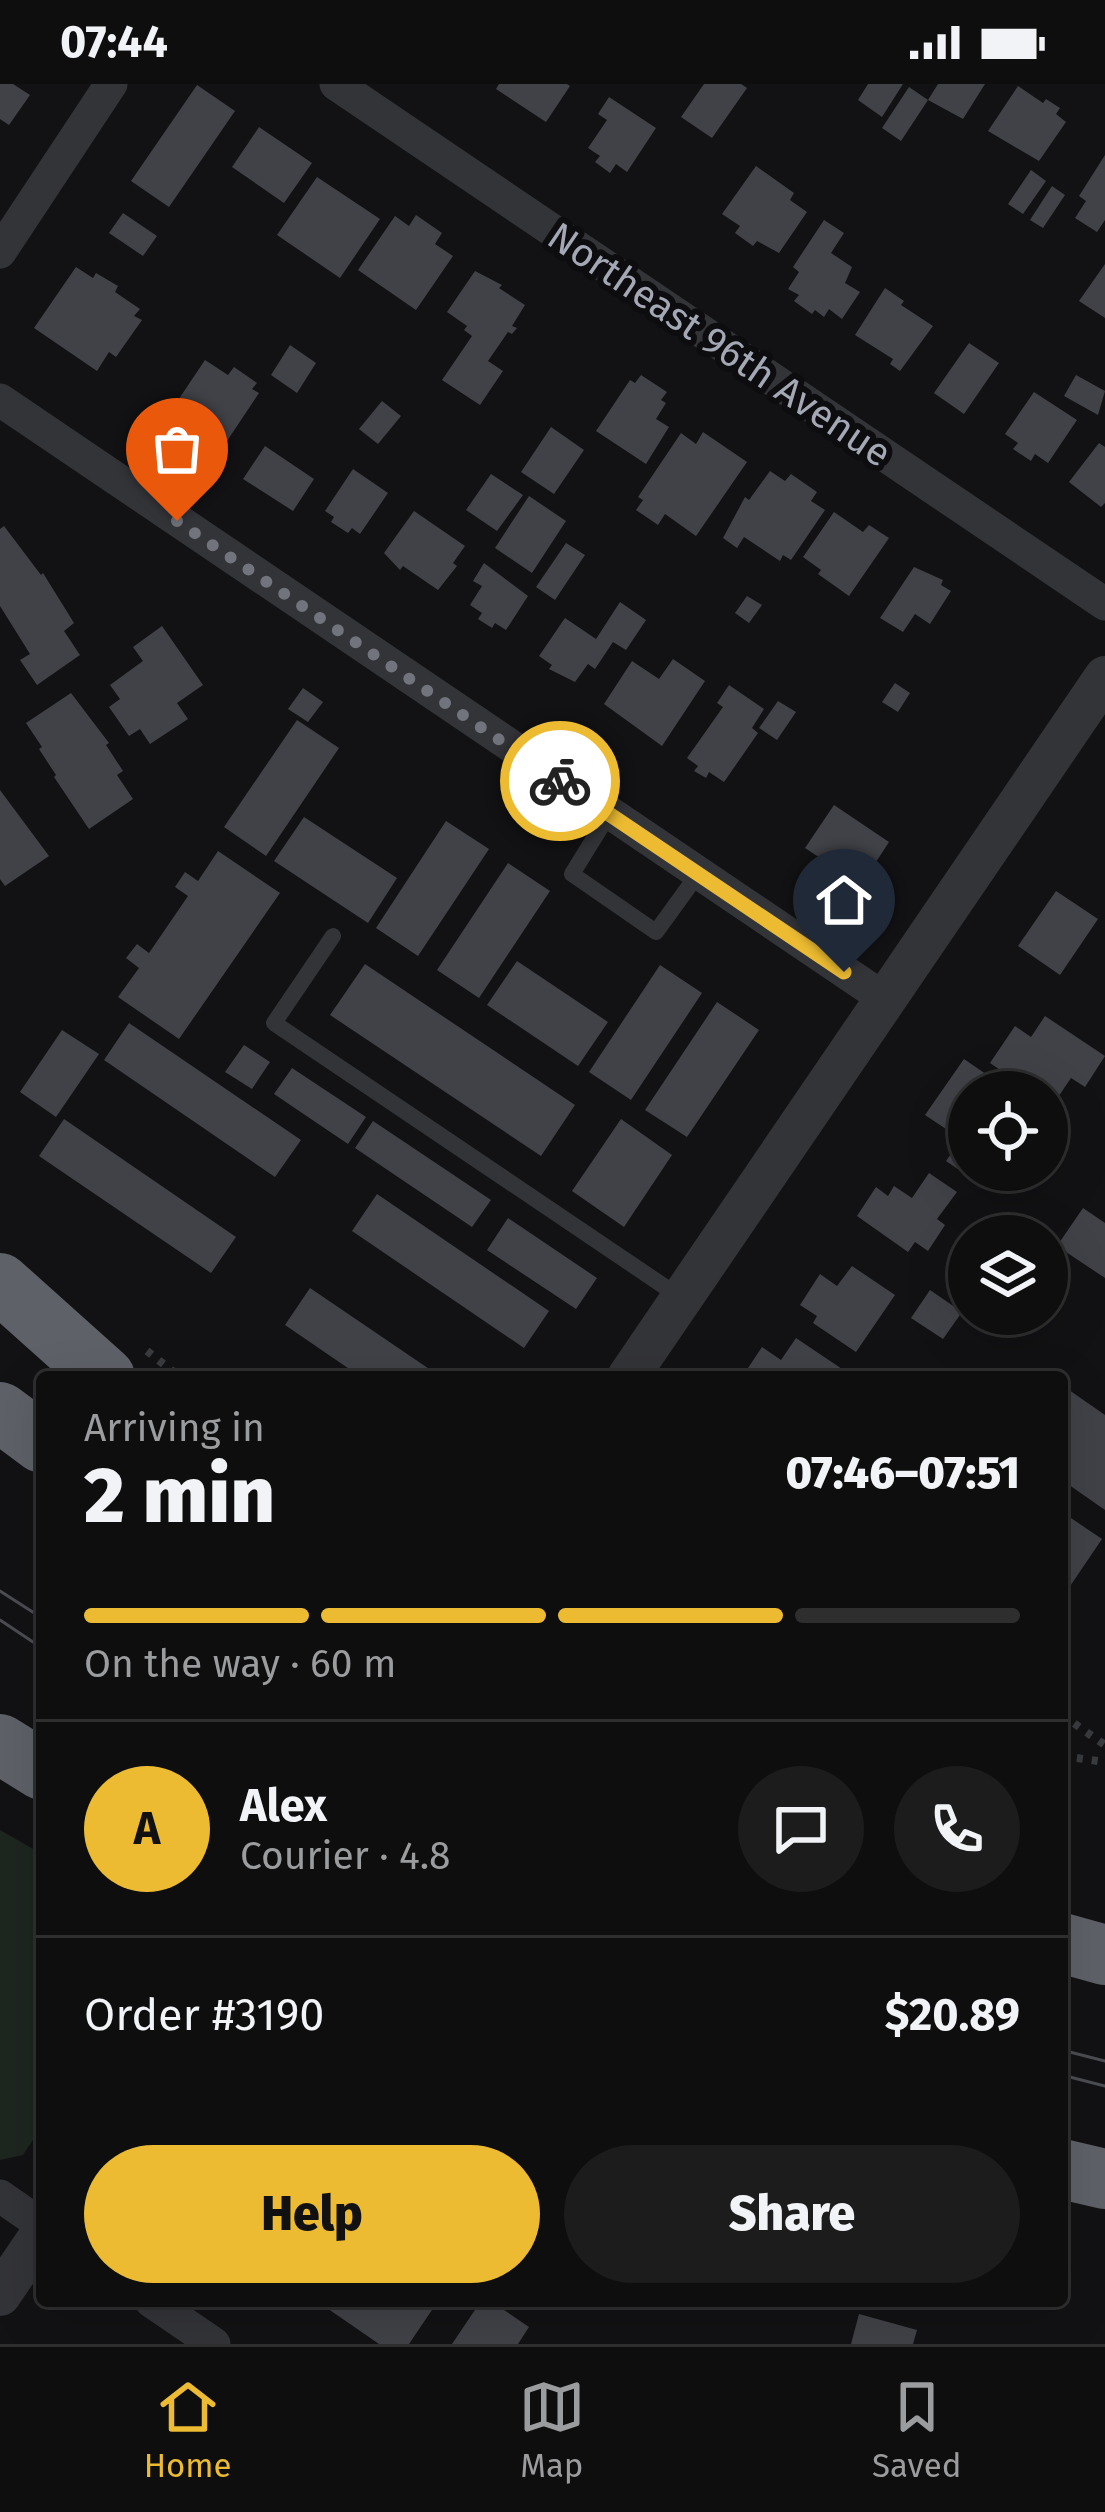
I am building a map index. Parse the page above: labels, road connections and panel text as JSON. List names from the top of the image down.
{
  "streets": {
    "street": ["Northeast 96th Avenue"]
  },
  "page": {
    "status": "07:44",
    "heading": ["2 min", "Arriving in", "07:46–07:51"],
    "panel": [
      "Alex",
      "Courier · 4.8",
      "Order #3190",
      "$20.89"
    ],
    "bar": "On the way · 60 m",
    "round": "A",
    "buttons": ["Help", "Share"],
    "tabs": ["Home", "Map", "Saved"]
  }
}
